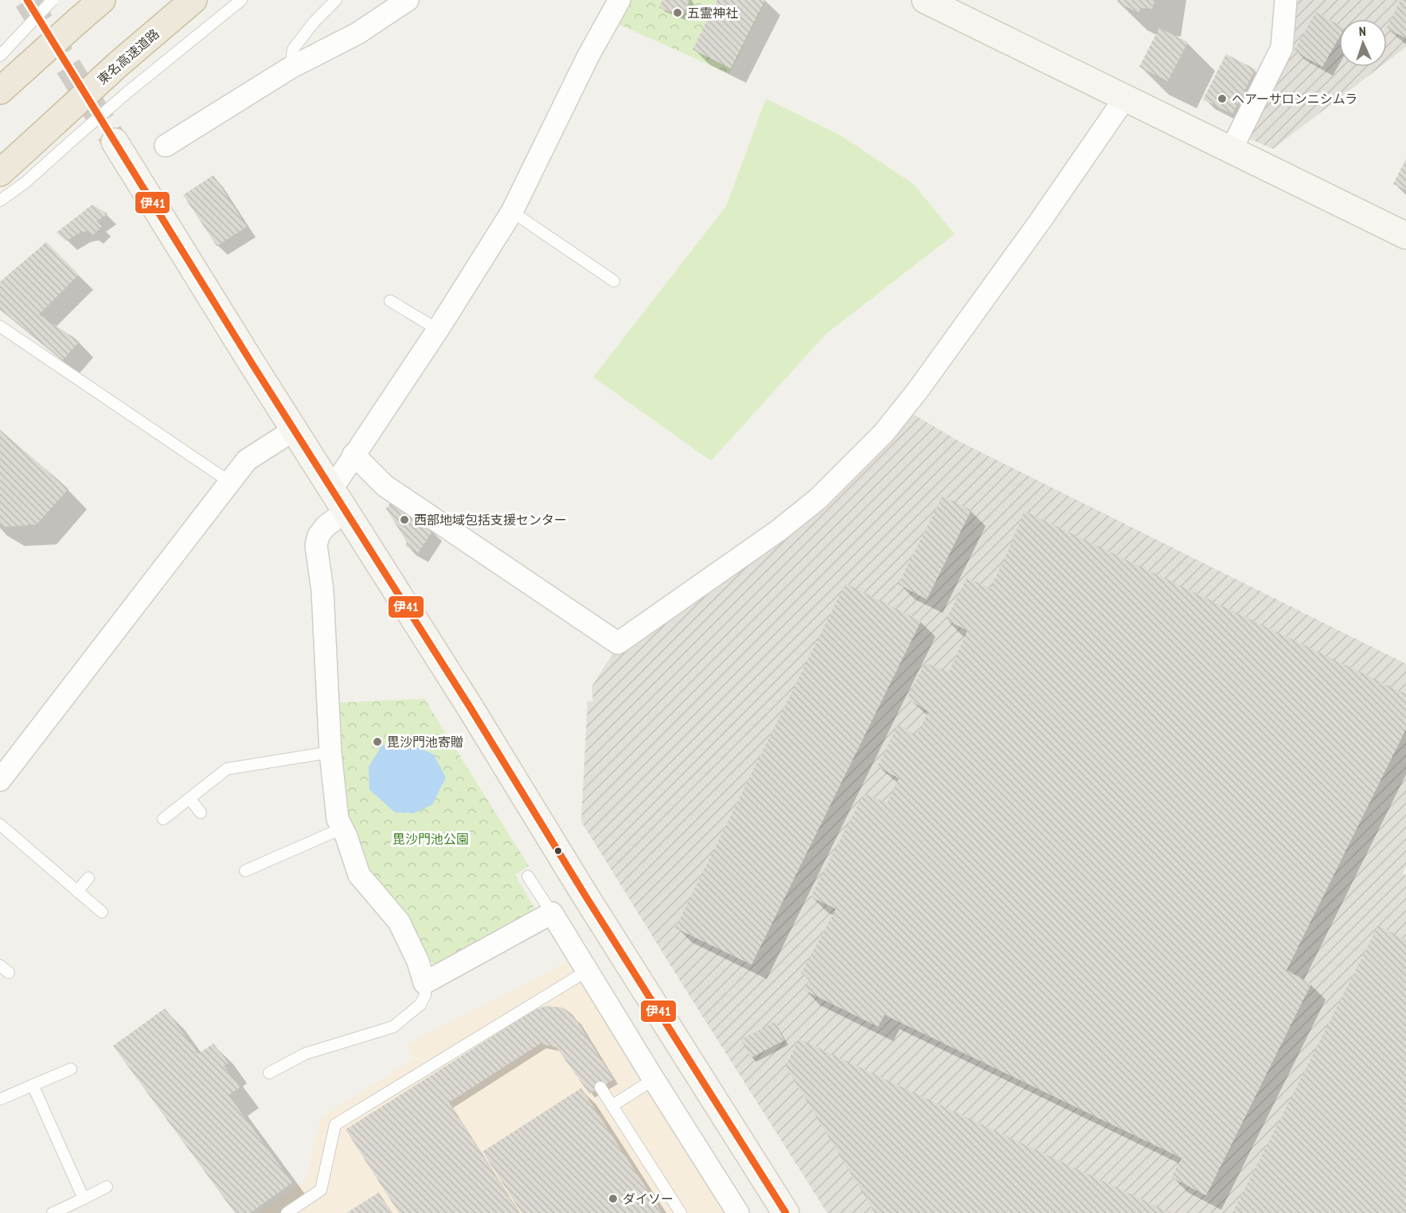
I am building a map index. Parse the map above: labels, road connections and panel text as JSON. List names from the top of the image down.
{
  "streets": {
    "highway": ["東名高速道路"]
  },
  "parks": ["毘沙門池公園"],
  "places": [
    "五霊神社",
    "ヘアーサロンニシムラ",
    "西部地域包括支援センター",
    "毘沙門池寄贈",
    "ダイソー"
  ],
  "lines": ["transit line 伊41"],
  "north": "top"
}
